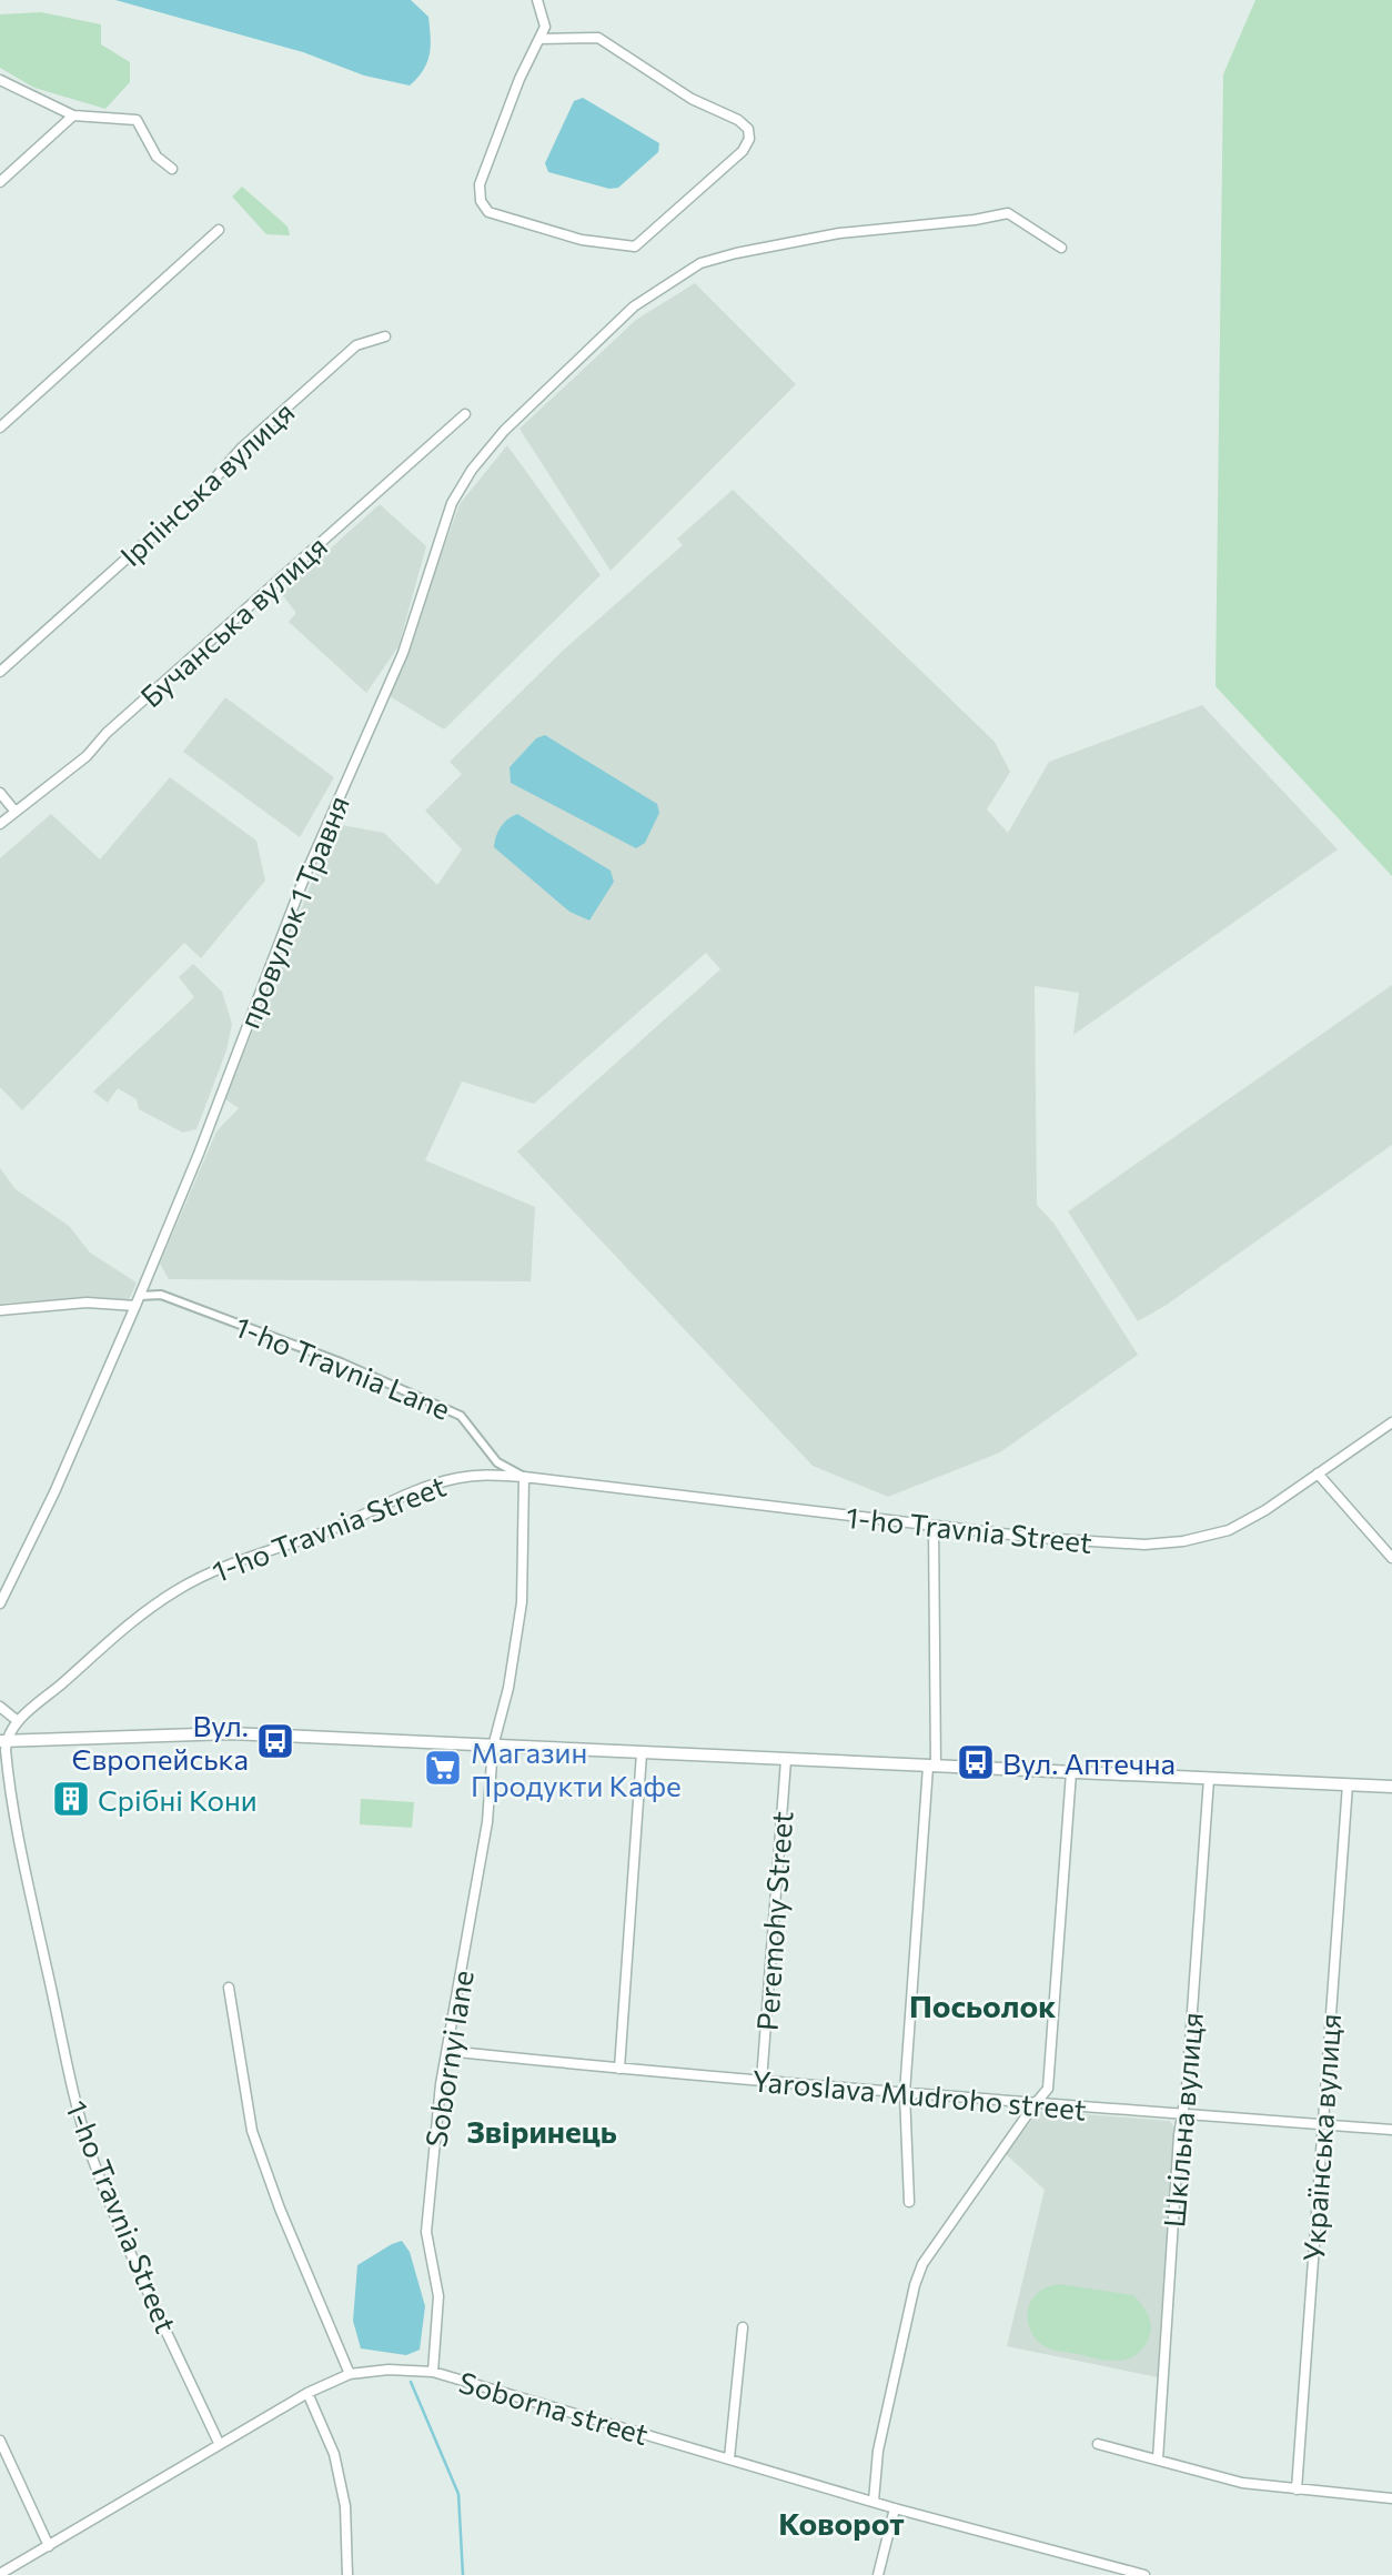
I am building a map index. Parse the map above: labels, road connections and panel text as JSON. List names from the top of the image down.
{
  "streets": {
    "street": [
      "Ірпінська вулиця",
      "Бучанська вулиця",
      "провулок 1 Травня",
      "1-ho Travnia Lane",
      "1-ho Travnia Street",
      "Peremohy Street",
      "Sobornyi lane",
      "Yaroslava Mudroho street",
      "Шкільна вулиця",
      "Українська вулиця",
      "Soborna street"
    ]
  },
  "crossings": [
    ["провулок 1 Травня", "1-ho Travnia Lane"],
    ["1-ho Travnia Lane", "1-ho Travnia Street"],
    ["1-ho Travnia Lane", "Sobornyi lane"],
    ["1-ho Travnia Street", "Sobornyi lane"],
    ["1-ho Travnia Street", "Soborna street"],
    ["Peremohy Street", "Yaroslava Mudroho street"],
    ["Sobornyi lane", "Yaroslava Mudroho street"],
    ["Sobornyi lane", "Soborna street"],
    ["Yaroslava Mudroho street", "Шкільна вулиця"],
    ["Yaroslava Mudroho street", "Українська вулиця"]
  ],
  "districts": ["Посьолок", "Звіринець", "Коворот"],
  "places": {
    "bus stop": ["Вул. Європейська", "Вул. Аптечна"],
    "supermarket": ["Магазин Продукти Кафе"],
    "building": ["Срібні Кони"]
  }
}
